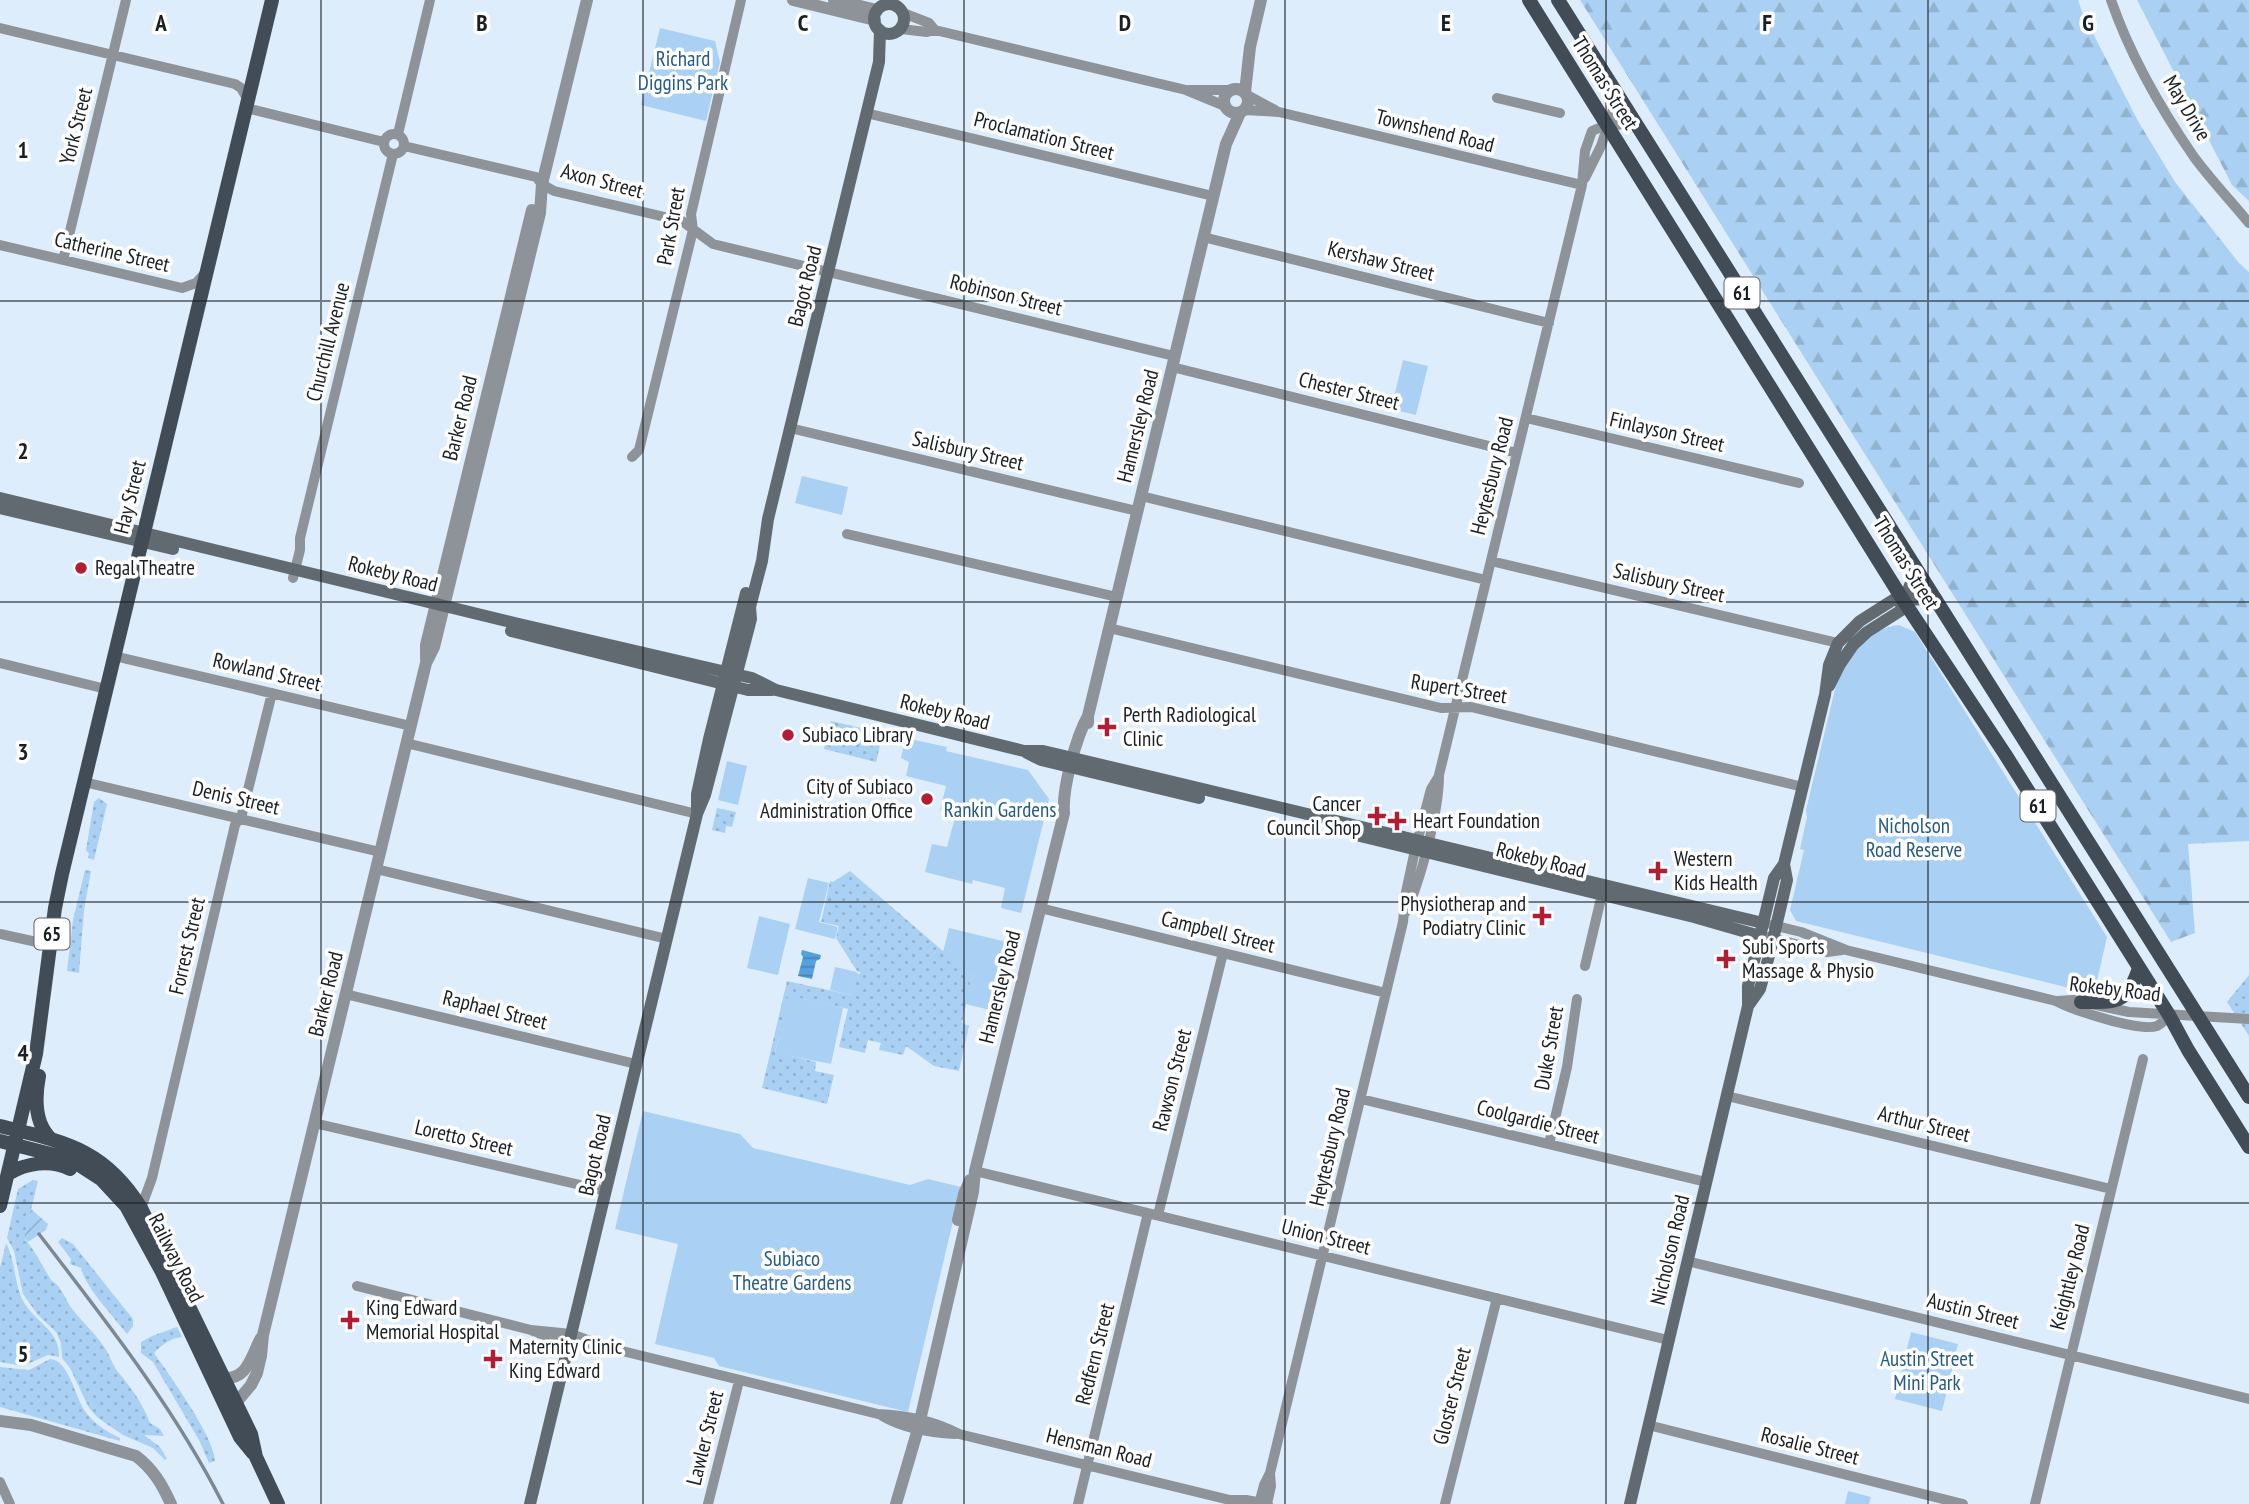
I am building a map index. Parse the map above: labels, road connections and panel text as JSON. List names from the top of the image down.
{
  "streets": {
    "main road": [
      "Thomas Street",
      "Bagot Road",
      "61",
      "Hay Street",
      "Rokeby Road",
      "65",
      "Nicholson Road",
      "Railway Road"
    ],
    "street": [
      "May Drive",
      "York Street",
      "Townshend Road",
      "Proclamation Street",
      "Axon Street",
      "Park Street",
      "Catherine Street",
      "Kershaw Street",
      "Robinson Street",
      "Churchill Avenue",
      "Chester Street",
      "Barker Road",
      "Hamersley Road",
      "Finlayson Street",
      "Salisbury Street",
      "Heytesbury Road",
      "Rowland Street",
      "Rupert Street",
      "Denis Street",
      "Campbell Street",
      "Forrest Street",
      "Raphael Street",
      "Duke Street",
      "Rawson Street",
      "Coolgardie Street",
      "Arthur Street",
      "Loretto Street",
      "Union Street",
      "Keightley Road",
      "Austin Street",
      "Redfern Street",
      "Gloster Street",
      "Lawler Street",
      "Rosalie Street",
      "Hensman Road"
    ]
  },
  "crossings": [
    ["Thomas Street", "Heytesbury Road"],
    ["Thomas Street", "Rokeby Road"],
    ["Thomas Street", "Nicholson Road"],
    ["York Street", "Catherine Street"],
    ["Townshend Road", "Bagot Road"],
    ["Townshend Road", "Hamersley Road"],
    ["Townshend Road", "Heytesbury Road"],
    ["Proclamation Street", "Bagot Road"],
    ["Proclamation Street", "Hamersley Road"],
    ["Axon Street", "Park Street"],
    ["Axon Street", "Bagot Road"],
    ["Axon Street", "Robinson Street"],
    ["Axon Street", "Churchill Avenue"],
    ["Axon Street", "Barker Road"],
    ["Catherine Street", "Hay Street"],
    ["Kershaw Street", "Hamersley Road"],
    ["Kershaw Street", "Heytesbury Road"],
    ["Bagot Road", "Robinson Street"],
    ["Bagot Road", "Salisbury Street"],
    ["Bagot Road", "Rokeby Road"],
    ["Bagot Road", "Raphael Street"],
    ["Bagot Road", "Loretto Street"],
    ["Bagot Road", "Hensman Road"],
    ["Robinson Street", "Chester Street"],
    ["Robinson Street", "Hamersley Road"],
    ["Churchill Avenue", "Rokeby Road"],
    ["Chester Street", "Hamersley Road"],
    ["Chester Street", "Heytesbury Road"],
    ["Barker Road", "Rokeby Road"],
    ["Barker Road", "Rowland Street"],
    ["Barker Road", "Denis Street"],
    ["Barker Road", "Raphael Street"],
    ["Barker Road", "Loretto Street"],
    ["Barker Road", "Railway Road"],
    ["Hamersley Road", "Salisbury Street"],
    ["Hamersley Road", "Rokeby Road"],
    ["Hamersley Road", "Rupert Street"],
    ["Hamersley Road", "Campbell Street"],
    ["Hamersley Road", "Union Street"],
    ["Hamersley Road", "Hensman Road"],
    ["Finlayson Street", "Heytesbury Road"],
    ["Salisbury Street", "Heytesbury Road"],
    ["Salisbury Street", "Nicholson Road"],
    ["Heytesbury Road", "Rokeby Road"],
    ["Heytesbury Road", "Rupert Street"],
    ["Heytesbury Road", "Campbell Street"],
    ["Heytesbury Road", "Coolgardie Street"],
    ["Heytesbury Road", "Union Street"],
    ["Heytesbury Road", "Hensman Road"],
    ["Hay Street", "Rokeby Road"],
    ["Hay Street", "Rowland Street"],
    ["Hay Street", "Denis Street"],
    ["Hay Street", "Railway Road"],
    ["Rokeby Road", "Nicholson Road"],
    ["Rowland Street", "Forrest Street"],
    ["Rupert Street", "Nicholson Road"],
    ["Denis Street", "Forrest Street"],
    ["Campbell Street", "Rawson Street"],
    ["Forrest Street", "Railway Road"],
    ["Duke Street", "Coolgardie Street"],
    ["Rawson Street", "Union Street"],
    ["Rawson Street", "Redfern Street"],
    ["Coolgardie Street", "Nicholson Road"],
    ["Arthur Street", "Nicholson Road"],
    ["Arthur Street", "Keightley Road"],
    ["Union Street", "Nicholson Road"],
    ["Union Street", "Redfern Street"],
    ["Union Street", "Gloster Street"],
    ["Nicholson Road", "Austin Street"],
    ["Nicholson Road", "Rosalie Street"],
    ["Keightley Road", "Austin Street"],
    ["Redfern Street", "Hensman Road"],
    ["Lawler Street", "Hensman Road"]
  ],
  "parks": [
    "Richard Diggins Park",
    "Rankin Gardens",
    "Nicholson Road Reserve",
    "Subiaco Theatre Gardens",
    "Austin Street Mini Park"
  ],
  "places": {
    "other": ["Regal Theatre", "Subiaco Library", "City of Subiaco Administration Office"],
    "health": [
      "Perth Radiological Clinic",
      "Cancer Council Shop",
      "Heart Foundation",
      "Western Kids Health",
      "Physiotherap and Podiatry Clinic",
      "Subi Sports Massage & Physio",
      "King Edward Memorial Hospital",
      "Maternity Clinic King Edward"
    ]
  },
  "grid": {
    "columns": [
      "A",
      "B",
      "C",
      "D",
      "E",
      "F",
      "G"
    ],
    "rows": [
      "1",
      "2",
      "3",
      "4",
      "5"
    ]
  }
}
